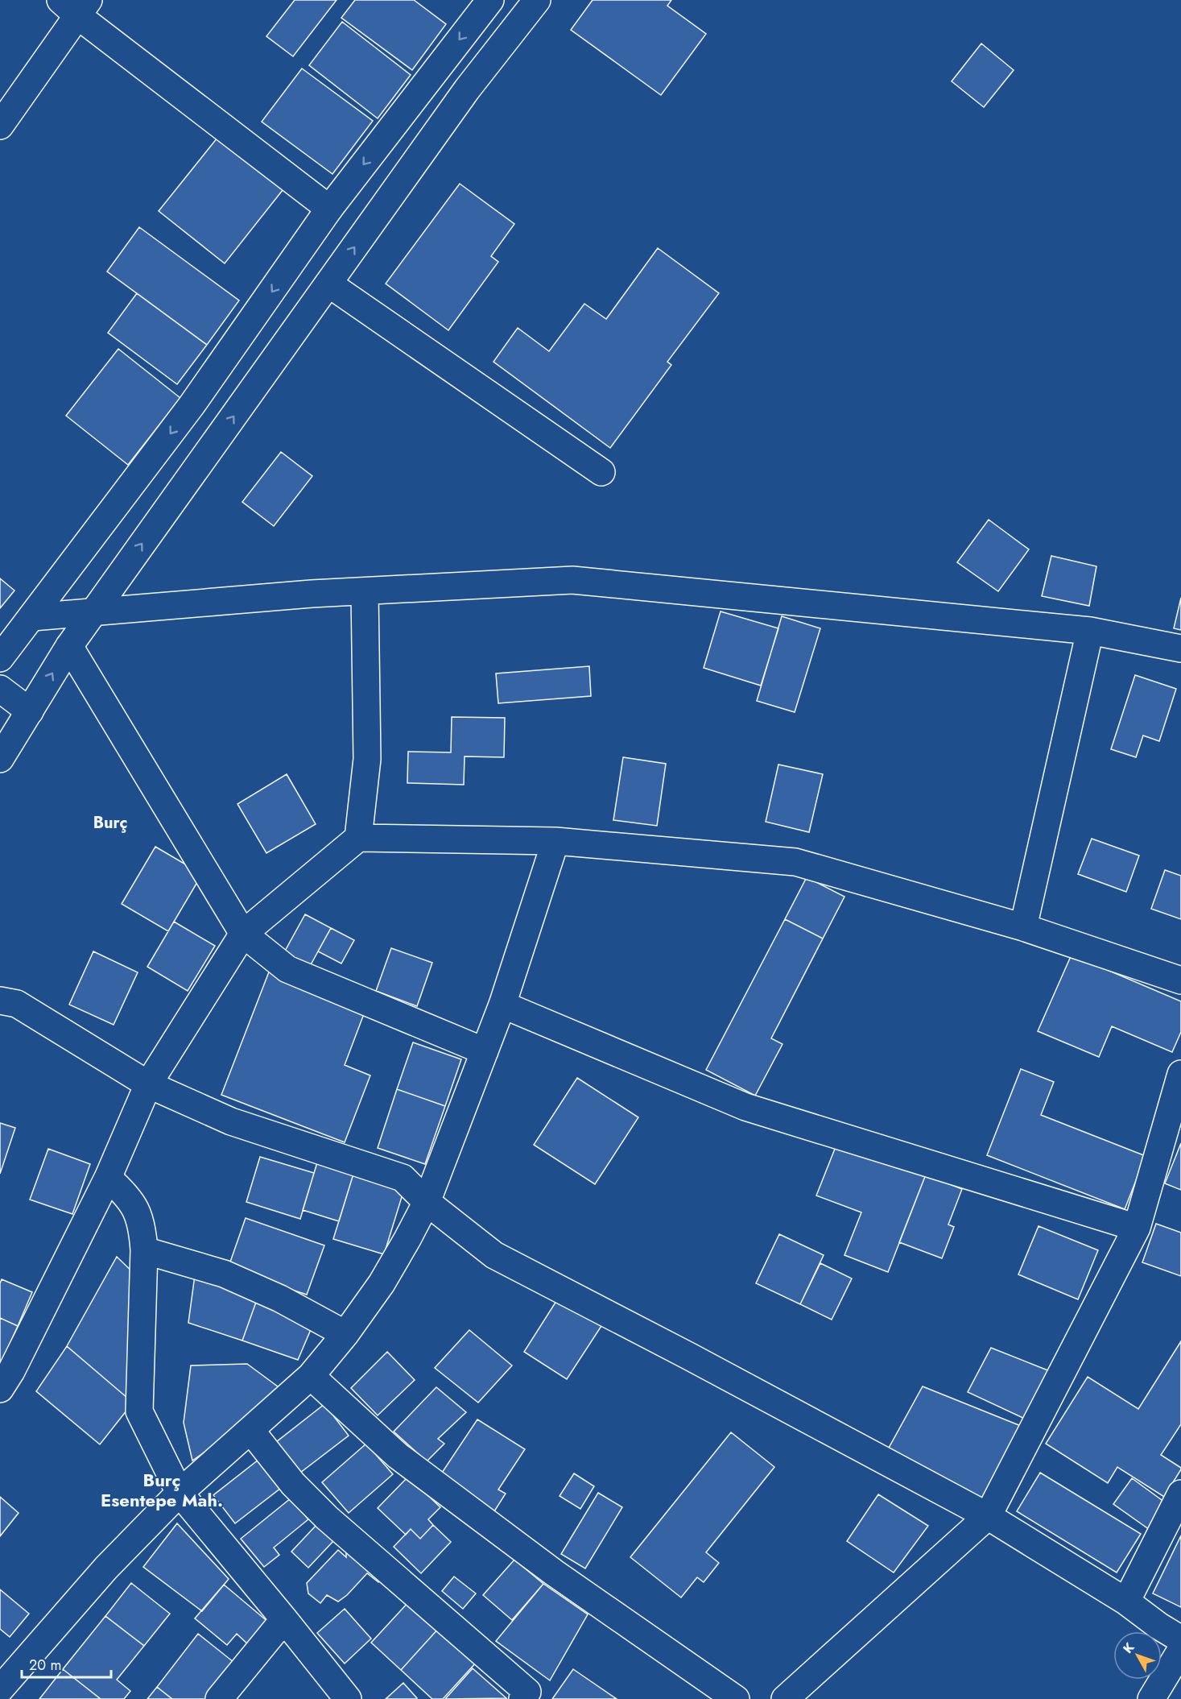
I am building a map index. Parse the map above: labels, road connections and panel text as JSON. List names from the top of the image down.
{
  "districts": ["Burç", "Burç Esentepe Mah."],
  "scale_bar": "20 m",
  "north": "top left"
}
